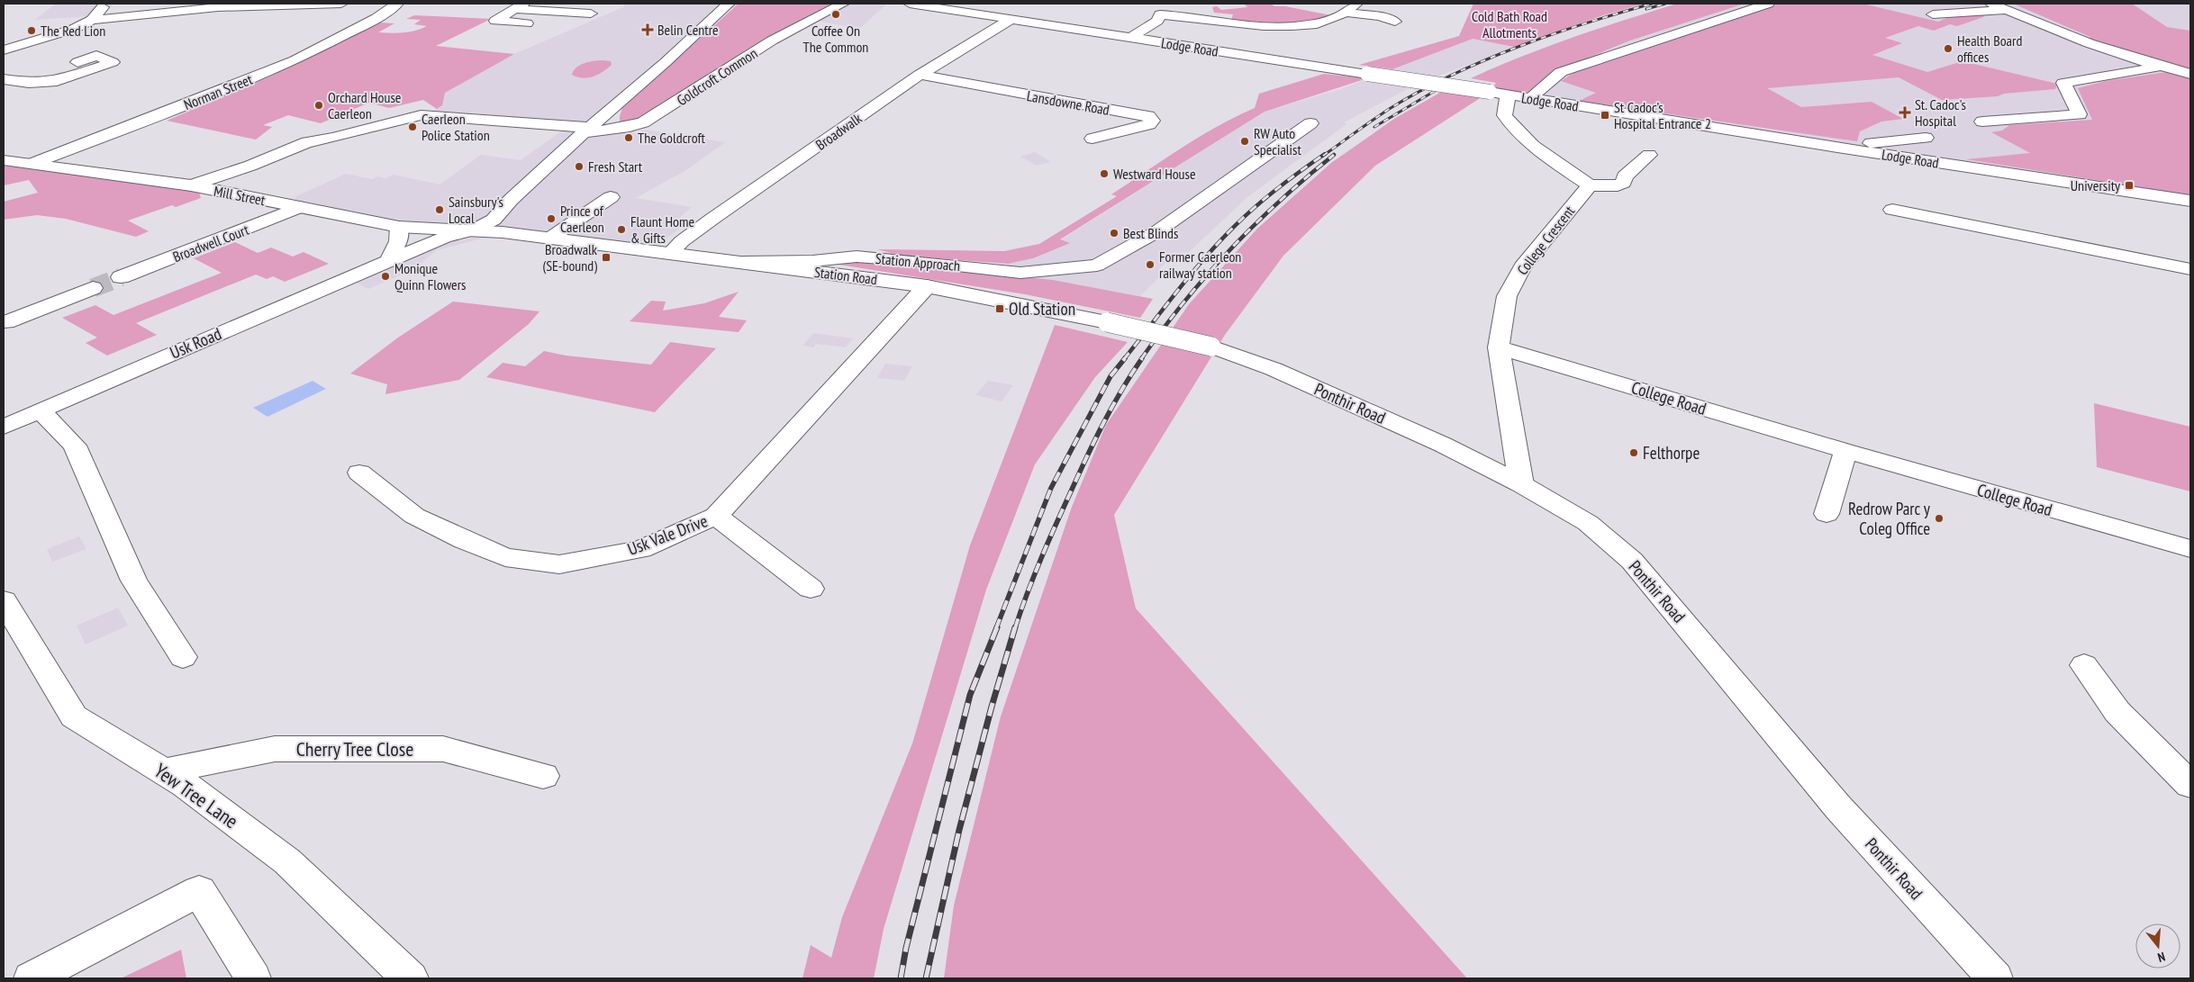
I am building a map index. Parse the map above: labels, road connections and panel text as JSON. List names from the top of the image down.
{
  "streets": {
    "street": [
      "Lodge Road",
      "Goldcroft Common",
      "Norman Street",
      "Lansdowne Road",
      "Broadwalk",
      "Mill Street",
      "College Crescent",
      "Broadwell Court",
      "Station Approach",
      "Station Road",
      "Usk Road",
      "College Road",
      "Ponthir Road",
      "Usk Vale Drive",
      "Cherry Tree Close",
      "Yew Tree Lane"
    ]
  },
  "crossings": [
    ["Lodge Road", "Broadwalk"],
    ["Goldcroft Common", "Mill Street"],
    ["Norman Street", "Mill Street"],
    ["Lansdowne Road", "Broadwalk"],
    ["Broadwalk", "Station Road"],
    ["Mill Street", "Broadwell Court"],
    ["Mill Street", "Station Road"],
    ["Mill Street", "Usk Road"],
    ["College Crescent", "College Road"],
    ["College Crescent", "Ponthir Road"],
    ["Station Approach", "Station Road"],
    ["Station Road", "Usk Road"],
    ["Station Road", "Ponthir Road"],
    ["Station Road", "Usk Vale Drive"],
    ["Cherry Tree Close", "Yew Tree Lane"]
  ],
  "parks": ["Cold Bath Road Allotments"],
  "places": {
    "other": [
      "Coffee On The Common",
      "The Red Lion",
      "Health Board offices",
      "Orchard House Caerleon",
      "Caerleon Police Station",
      "The Goldcroft",
      "RW Auto Specialist",
      "Fresh Start",
      "Westward House",
      "Sainsbury's Local",
      "Prince of Caerleon",
      "Flaunt Home & Gifts",
      "Best Blinds",
      "Former Caerleon railway station",
      "Monique Quinn Flowers",
      "Felthorpe",
      "Redrow Parc y Coleg Office"
    ],
    "health": ["Belin Centre", "St. Cadoc's Hospital"],
    "transit": [
      "St Cadoc’s Hospital Entrance 2",
      "University",
      "Broadwalk (SE-bound)",
      "Old Station"
    ]
  },
  "north": "bottom"
}
